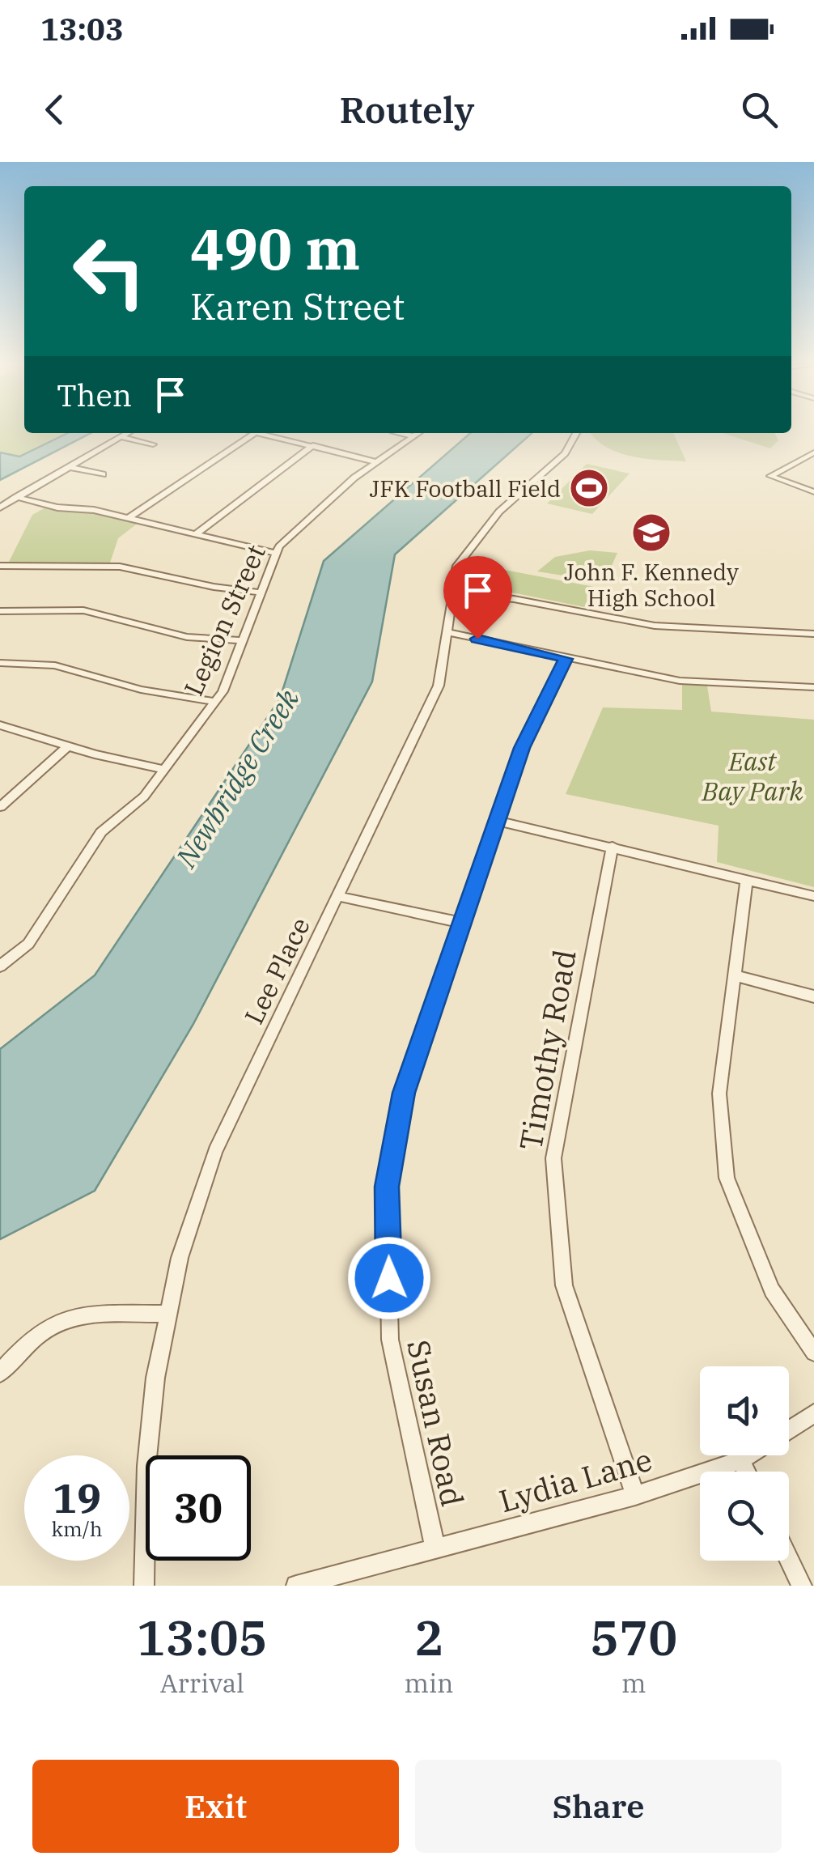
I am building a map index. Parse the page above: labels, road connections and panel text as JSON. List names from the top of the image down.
{
  "streets": {
    "street": [
      "Legion Street",
      "Lee Place",
      "Timothy Road",
      "Susan Road",
      "Lydia Lane"
    ]
  },
  "crossings": [
    ["Timothy Road", "Lydia Lane"],
    ["Susan Road", "Lydia Lane"]
  ],
  "water": ["Newbridge Creek"],
  "parks": ["East Bay Park"],
  "places": {
    "sports": ["JFK Football Field"],
    "school or university": ["John F. Kennedy High School"]
  },
  "page": {
    "status": "13:03",
    "header": "Routely",
    "turn": ["490 m", "Karen Street"],
    "then": "Then",
    "speed": "19 km/h",
    "limit": "30",
    "eta": [
      "13:05",
      "Arrival",
      "2",
      "min",
      "570",
      "m"
    ],
    "buttons": ["Exit", "Share"]
  }
}
